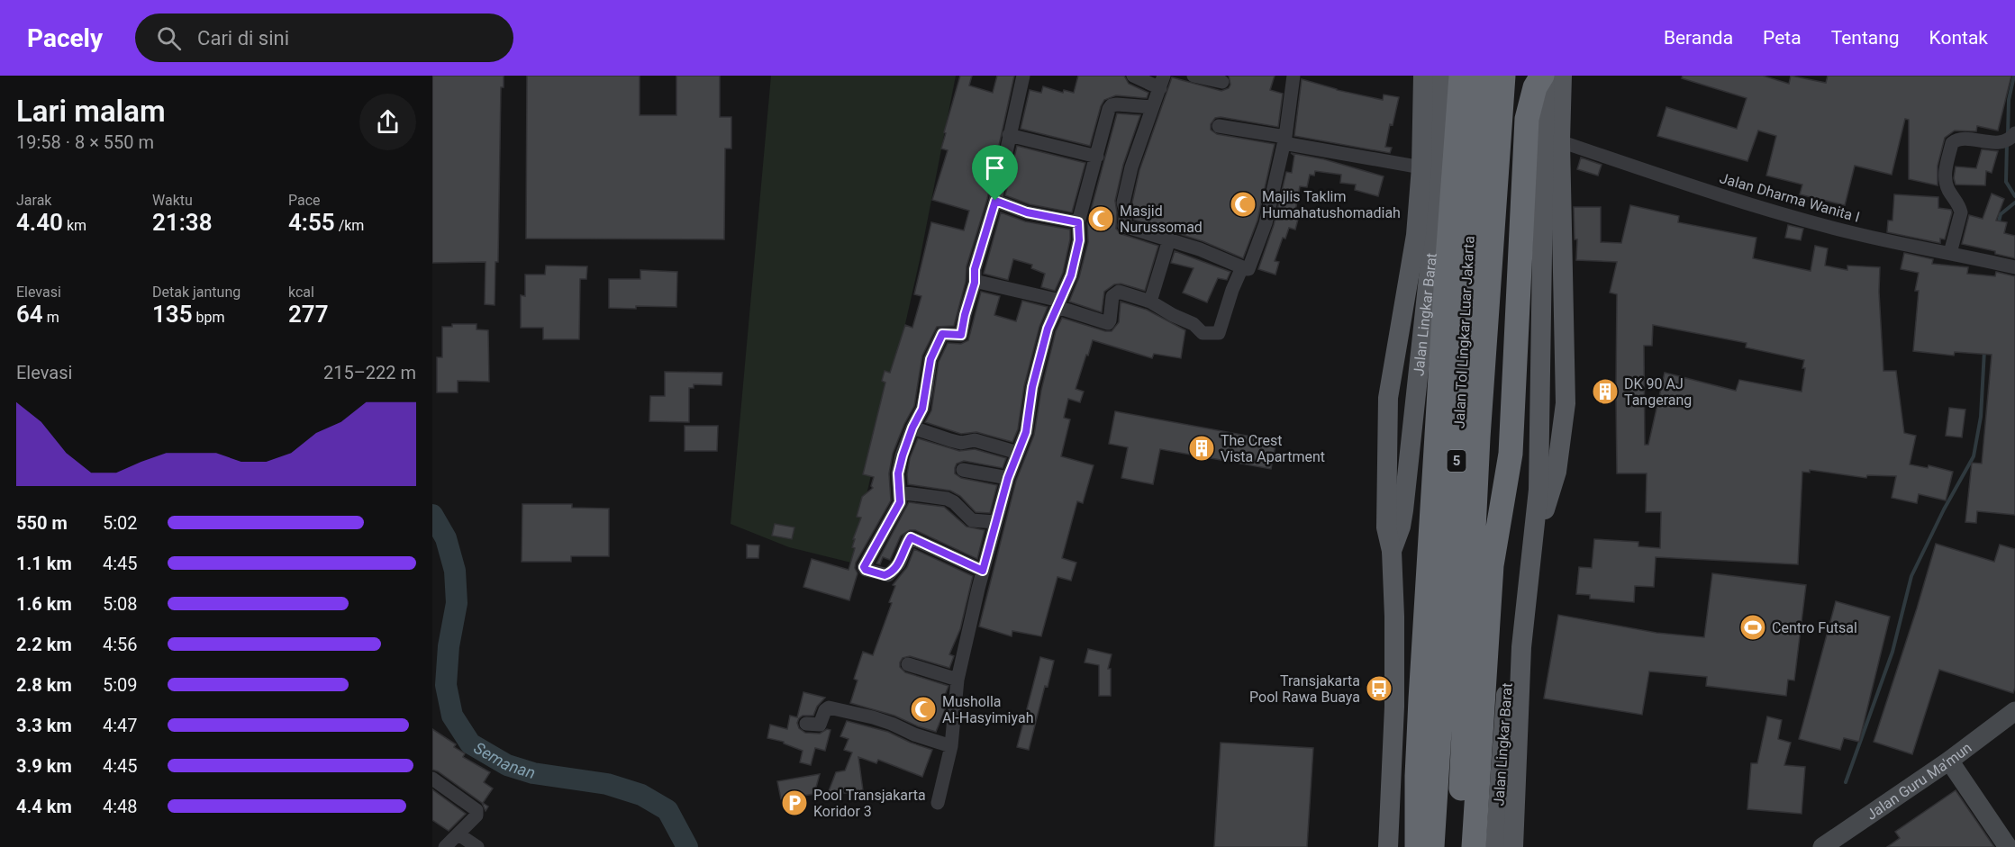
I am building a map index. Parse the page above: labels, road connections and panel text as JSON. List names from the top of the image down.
{
  "streets": {
    "highway": ["Jalan Tol Lingkar Luar Jakarta", "5"],
    "main road": ["Jalan Lingkar Barat"],
    "street": ["Jalan Dharma Wanita I", "Jalan Guru Ma'mun"]
  },
  "crossings": [
    ["Jalan Dharma Wanita I", "Jalan Lingkar Barat"],
    ["Jalan Lingkar Barat", "Jalan Tol Lingkar Luar Jakarta"]
  ],
  "water": ["Semanan"],
  "places": {
    "mosque": ["Majlis Taklim Humahatushomadiah", "Masjid Nurussomad", "Musholla Al-Hasyimiyah"],
    "building": ["DK 90 AJ Tangerang", "The Crest Vista Apartment"],
    "sports": ["Centro Futsal"],
    "bus stop": ["Transjakarta Pool Rawa Buaya"],
    "parking": ["Pool Transjakarta Koridor 3"]
  },
  "page": {
    "header": "Pacely",
    "search": "Cari di sini",
    "nav": [
      "Beranda",
      "Peta",
      "Tentang",
      "Kontak"
    ],
    "heading": ["Lari malam", "19:58 · 8 × 550 m"],
    "stats": [
      ["Jarak", "4.40 km"],
      ["Waktu", "21:38"],
      ["Pace", "4:55 /km"],
      ["Elevasi", "64 m"],
      ["Detak jantung", "135 bpm"],
      ["kcal", "277"]
    ],
    "chart": ["Elevasi", "215–222 m"],
    "list": [
      {
        "name": "550 m",
        "note": "5:02"
      },
      {
        "name": "1.1 km",
        "note": "4:45"
      },
      {
        "name": "1.6 km",
        "note": "5:08"
      },
      {
        "name": "2.2 km",
        "note": "4:56"
      },
      {
        "name": "2.8 km",
        "note": "5:09"
      },
      {
        "name": "3.3 km",
        "note": "4:47"
      },
      {
        "name": "3.9 km",
        "note": "4:45"
      },
      {
        "name": "4.4 km",
        "note": "4:48"
      }
    ]
  }
}
